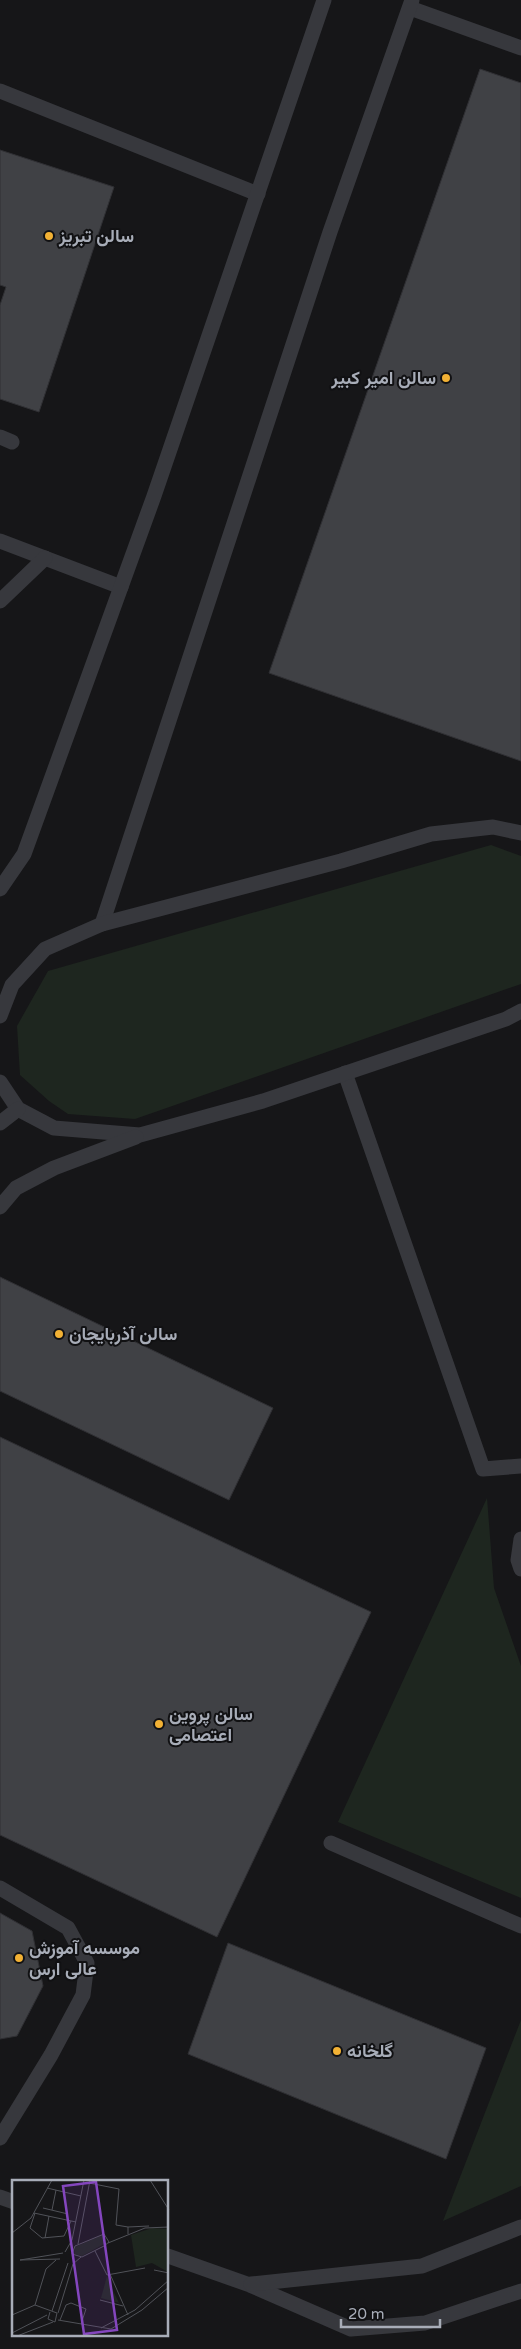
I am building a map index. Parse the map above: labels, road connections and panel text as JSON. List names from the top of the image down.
{
  "places": [
    "سالن تبریز",
    "سالن امیر کبیر",
    "سالن آذربایجان",
    "سالن پروین اعتصامی",
    "موسسه آموزش عالی ارس",
    "گلخانه"
  ],
  "scale_bar": "20 m"
}
